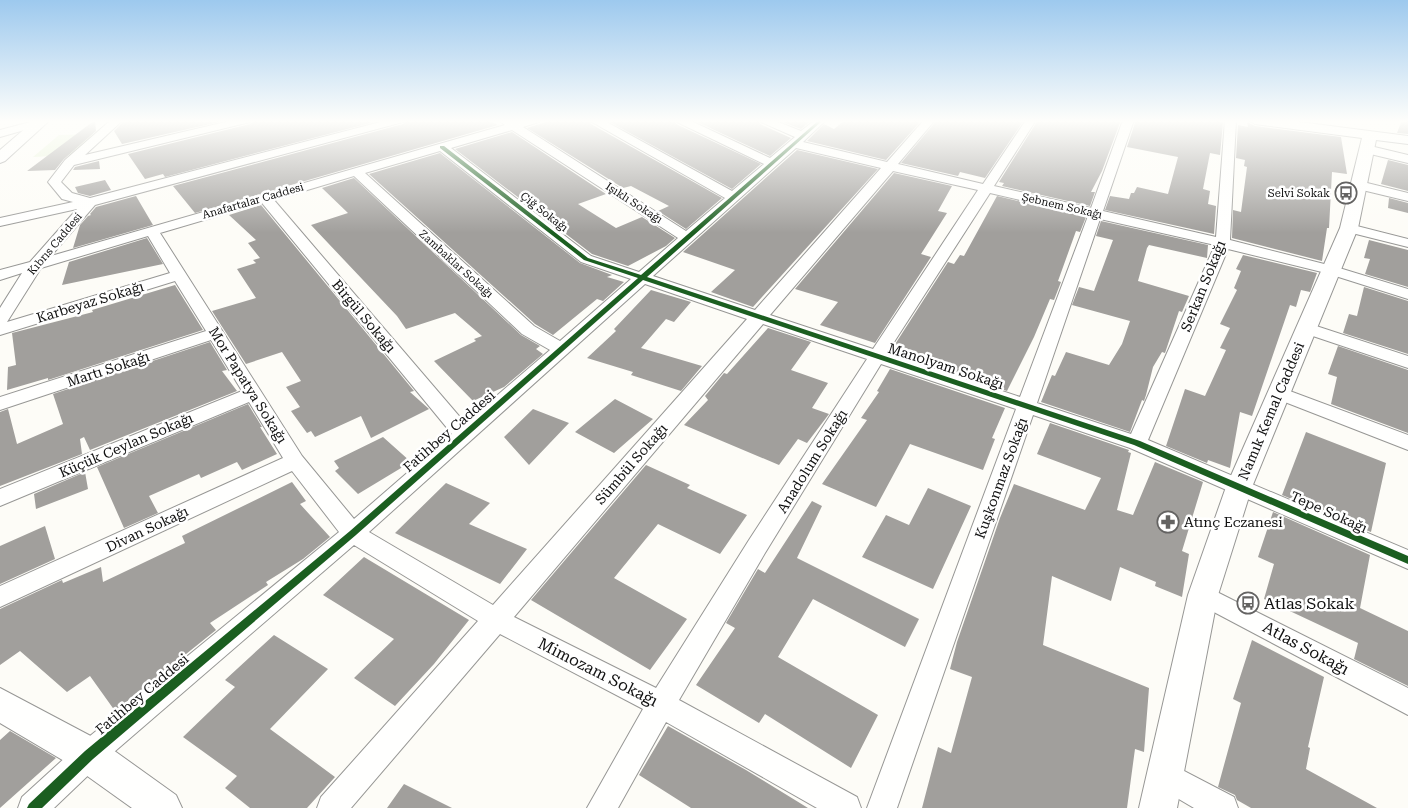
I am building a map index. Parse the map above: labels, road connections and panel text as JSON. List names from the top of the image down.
{
  "streets": {
    "street": [
      "Anafartalar Caddesi",
      "Işıklı Sokağı",
      "Şebnem Sokağı",
      "Çiğ Sokağı",
      "Kıbrıs Caddesi",
      "Zambaklar Sokağı",
      "Serkan Sokağı",
      "Karbeyaz Sokağı",
      "Birgül Sokağı",
      "Manolyam Sokağı",
      "Martı Sokağı",
      "Mor Papatya Sokağı",
      "Namık Kemal Caddesi",
      "Fatihbey Caddesi",
      "Küçük Ceylan Sokağı",
      "Anadolum Sokağı",
      "Sümbül Sokağı",
      "Kuşkonmaz Sokağı",
      "Tepe Sokağı",
      "Divan Sokağı",
      "Atlas Sokağı",
      "Mimozam Sokağı"
    ]
  },
  "crossings": [
    ["Anafartalar Caddesi", "Kıbrıs Caddesi"],
    ["Anafartalar Caddesi", "Zambaklar Sokağı"],
    ["Anafartalar Caddesi", "Birgül Sokağı"],
    ["Anafartalar Caddesi", "Mor Papatya Sokağı"],
    ["Işıklı Sokağı", "Fatihbey Caddesi"],
    ["Şebnem Sokağı", "Serkan Sokağı"],
    ["Şebnem Sokağı", "Namık Kemal Caddesi"],
    ["Şebnem Sokağı", "Anadolum Sokağı"],
    ["Şebnem Sokağı", "Sümbül Sokağı"],
    ["Şebnem Sokağı", "Kuşkonmaz Sokağı"],
    ["Çiğ Sokağı", "Manolyam Sokağı"],
    ["Çiğ Sokağı", "Fatihbey Caddesi"],
    ["Zambaklar Sokağı", "Fatihbey Caddesi"],
    ["Serkan Sokağı", "Manolyam Sokağı"],
    ["Karbeyaz Sokağı", "Mor Papatya Sokağı"],
    ["Birgül Sokağı", "Fatihbey Caddesi"],
    ["Manolyam Sokağı", "Namık Kemal Caddesi"],
    ["Manolyam Sokağı", "Fatihbey Caddesi"],
    ["Manolyam Sokağı", "Anadolum Sokağı"],
    ["Manolyam Sokağı", "Sümbül Sokağı"],
    ["Manolyam Sokağı", "Kuşkonmaz Sokağı"],
    ["Manolyam Sokağı", "Tepe Sokağı"],
    ["Martı Sokağı", "Mor Papatya Sokağı"],
    ["Mor Papatya Sokağı", "Fatihbey Caddesi"],
    ["Mor Papatya Sokağı", "Küçük Ceylan Sokağı"],
    ["Mor Papatya Sokağı", "Divan Sokağı"],
    ["Mor Papatya Sokağı", "Mimozam Sokağı"],
    ["Namık Kemal Caddesi", "Tepe Sokağı"],
    ["Namık Kemal Caddesi", "Atlas Sokağı"],
    ["Fatihbey Caddesi", "Mimozam Sokağı"],
    ["Anadolum Sokağı", "Mimozam Sokağı"],
    ["Sümbül Sokağı", "Mimozam Sokağı"]
  ],
  "places": {
    "bus stop": ["Selvi Sokak", "Atlas Sokak"],
    "pharmacy": ["Atınç Eczanesi"]
  }
}
